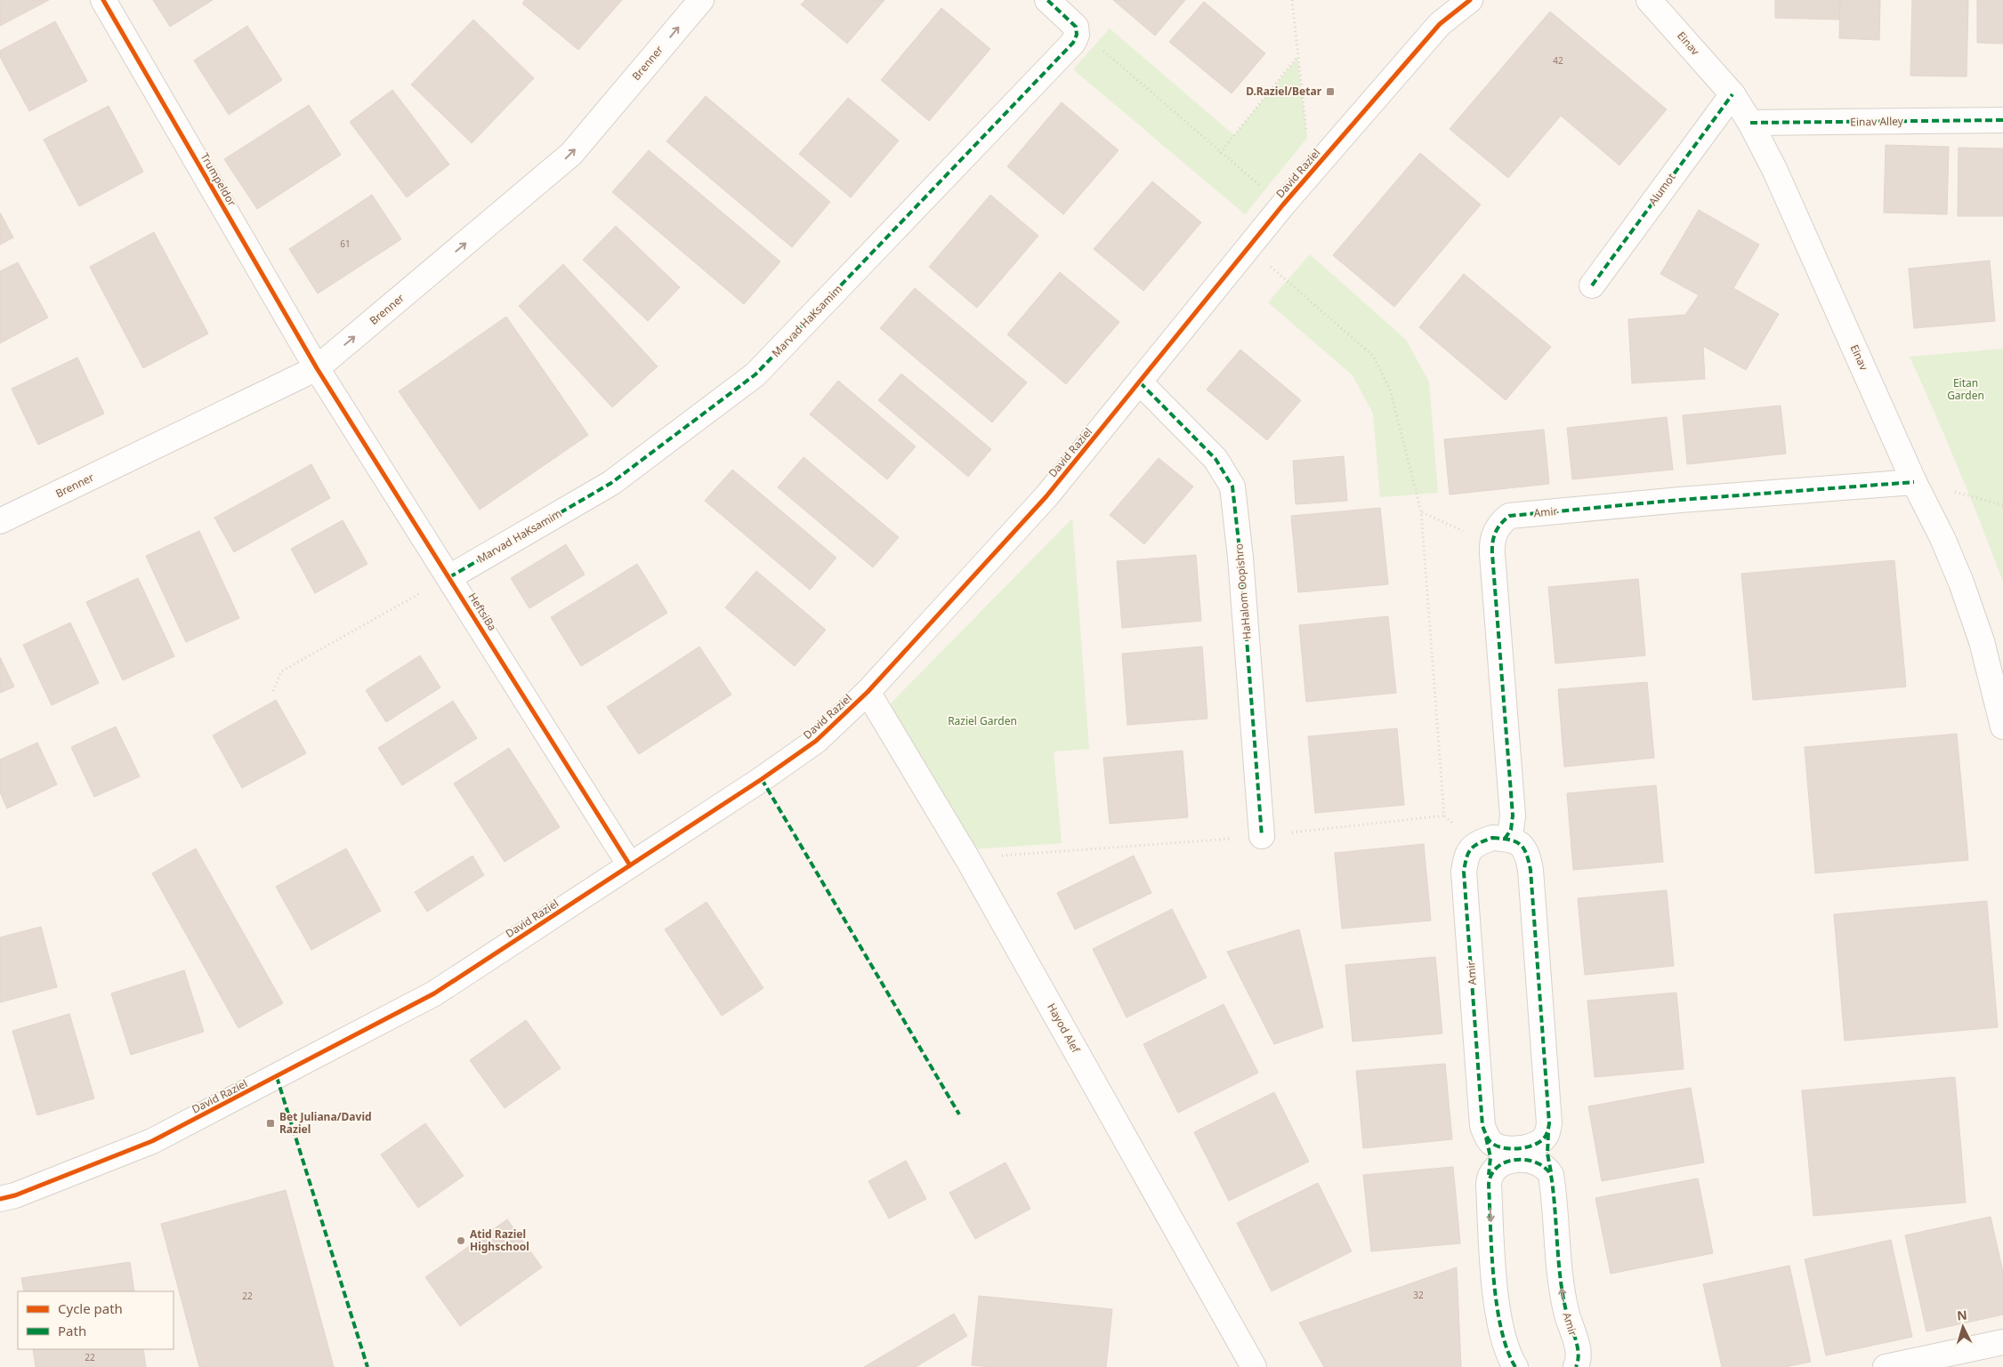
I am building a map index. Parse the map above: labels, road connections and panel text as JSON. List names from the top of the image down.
{
  "streets": {
    "street": [
      "Einav",
      "Brenner",
      "Einav Alley",
      "David Raziel",
      "Trumpeldor",
      "Alumot",
      "Marvad HaKsamim",
      "Amir",
      "HaHalom Oopishro",
      "HeftsiBa",
      "Hayod Alef"
    ]
  },
  "crossings": [
    ["Einav", "Einav Alley"],
    ["Einav", "Alumot"],
    ["Einav", "Amir"],
    ["Brenner", "Trumpeldor"],
    ["Brenner", "HeftsiBa"],
    ["David Raziel", "HaHalom Oopishro"],
    ["David Raziel", "HeftsiBa"],
    ["David Raziel", "Hayod Alef"],
    ["Trumpeldor", "HeftsiBa"],
    ["Marvad HaKsamim", "HeftsiBa"]
  ],
  "one_way": ["Brenner"],
  "parks": ["Eitan Garden", "Raziel Garden"],
  "places": {
    "transit": ["D.Raziel/Betar", "Bet Juliana/David Raziel"],
    "other": ["Atid Raziel Highschool"]
  },
  "house_numbers": [
    "42",
    "61",
    "32",
    "22",
    "22"
  ],
  "legend": ["Cycle path", "Path"],
  "north": "top"
}
